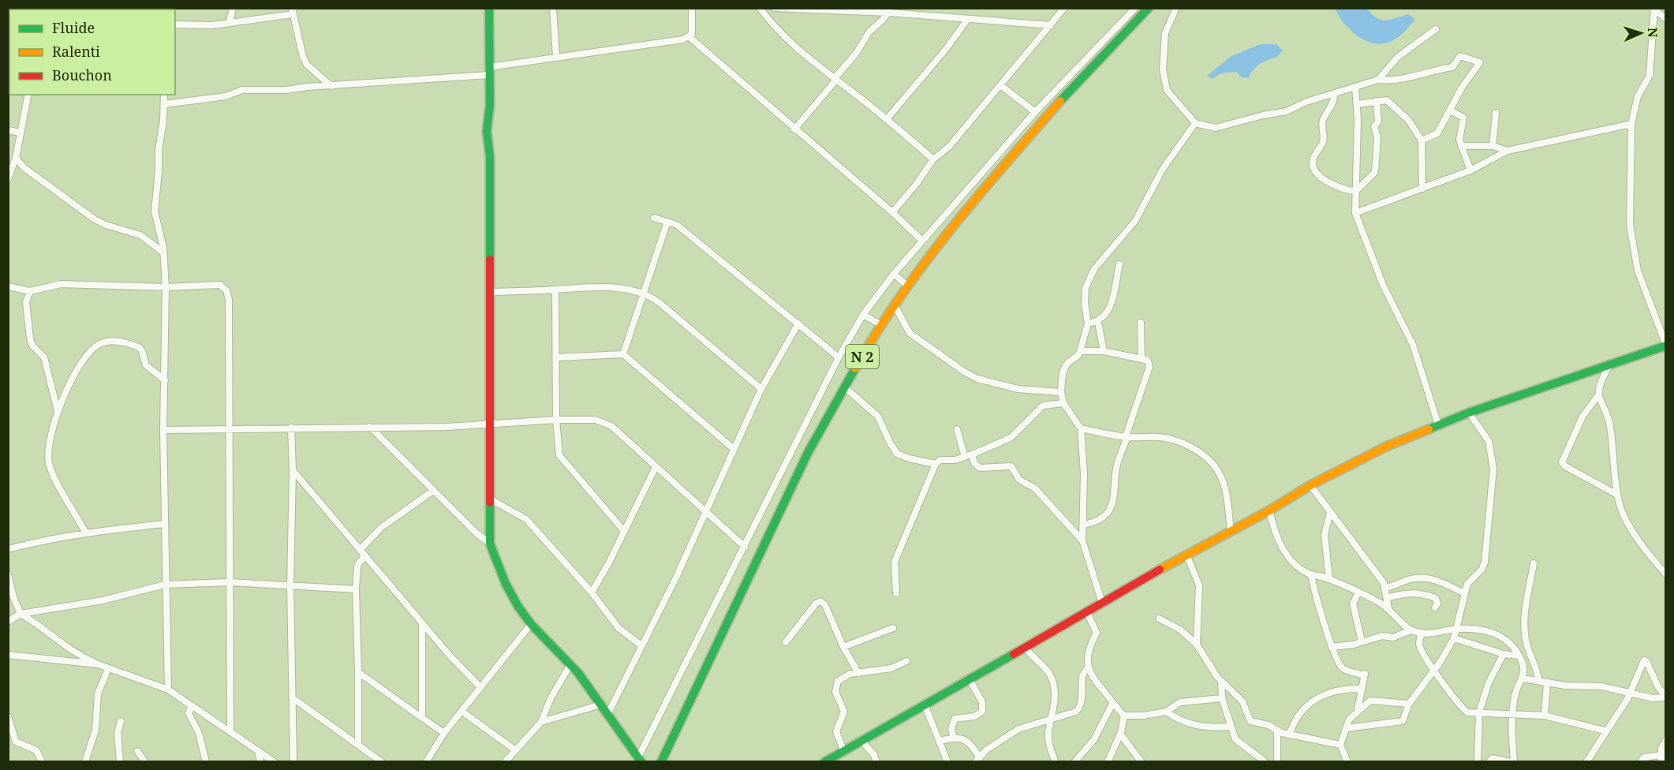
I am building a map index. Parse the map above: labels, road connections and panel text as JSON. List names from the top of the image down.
{
  "streets": {
    "street": ["N 2"]
  },
  "legend": ["Fluide", "Ralenti", "Bouchon"],
  "north": "right"
}
